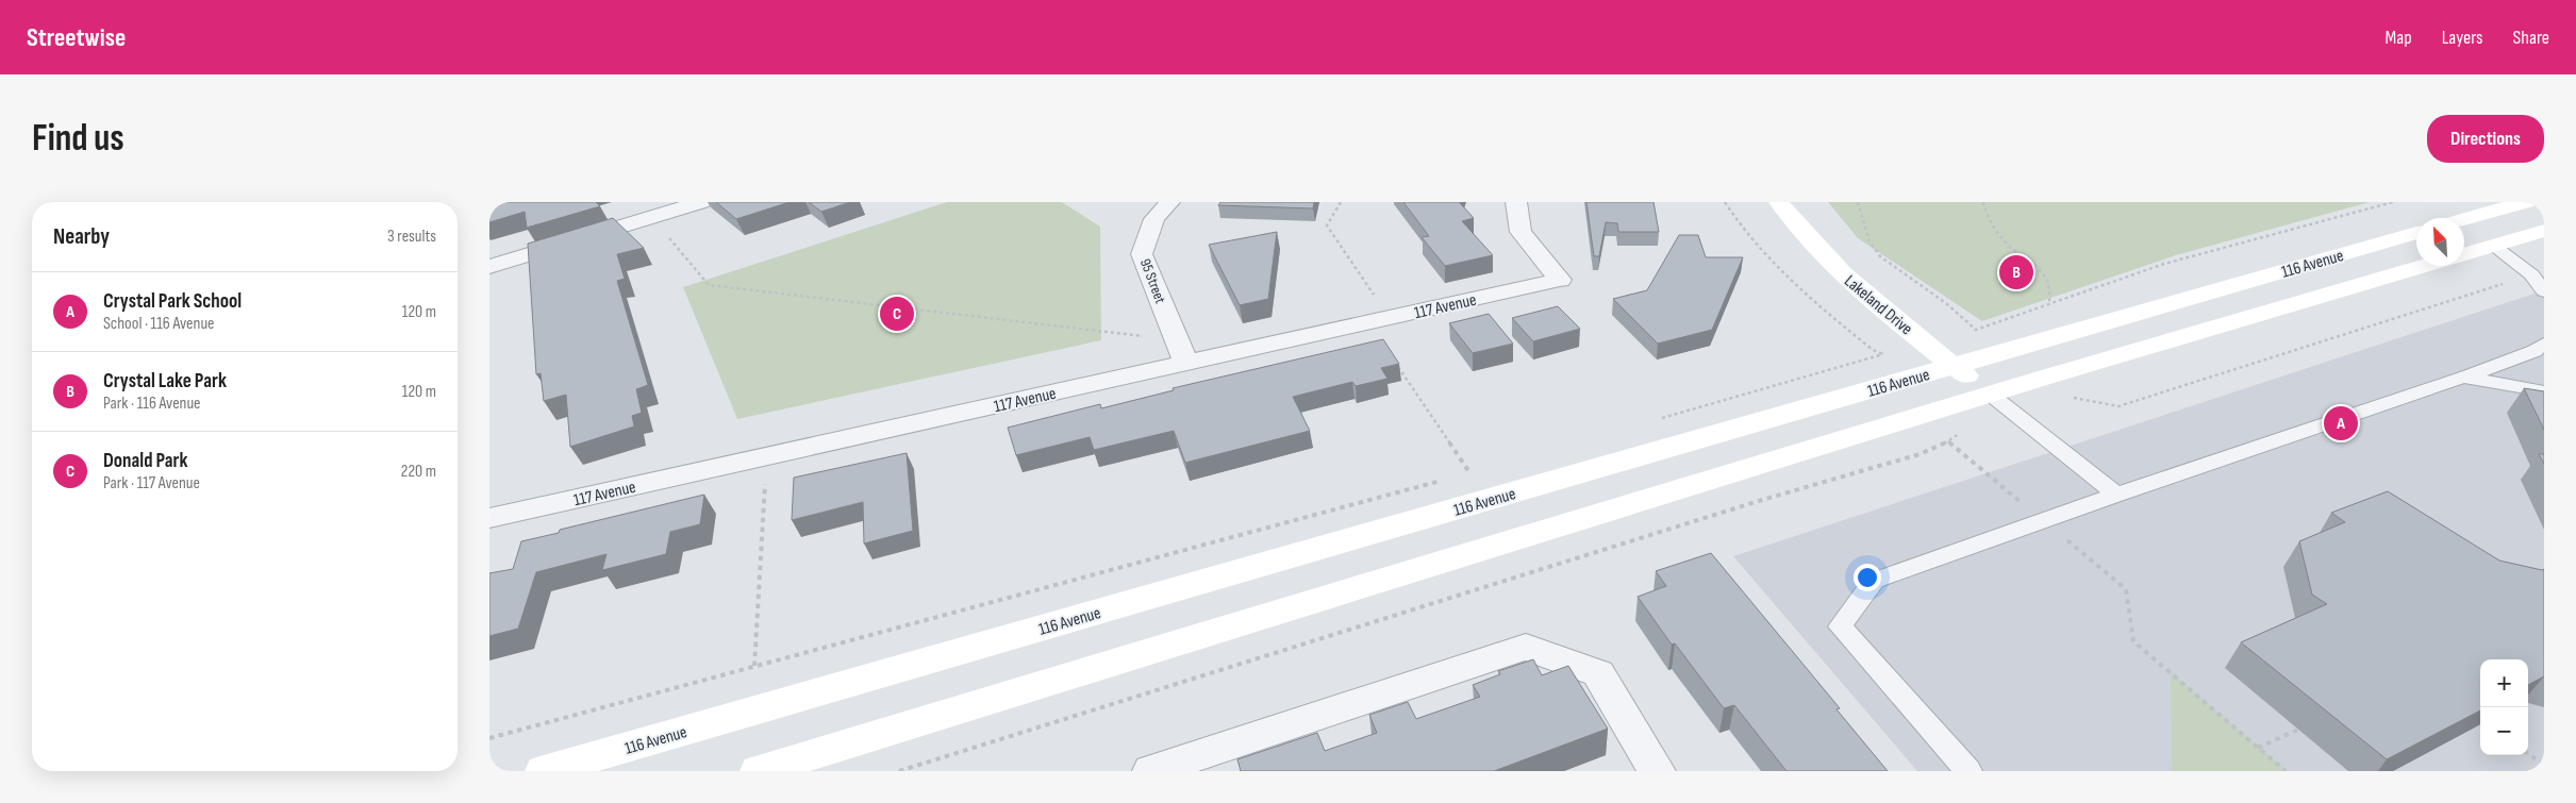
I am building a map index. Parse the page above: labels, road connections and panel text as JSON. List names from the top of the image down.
{
  "streets": {
    "main road": ["116 Avenue", "Lakeland Drive"],
    "street": ["95 Street", "117 Avenue"]
  },
  "crossings": [
    ["116 Avenue", "Lakeland Drive"],
    ["95 Street", "117 Avenue"]
  ],
  "north": "top left",
  "page": {
    "header": "Streetwise",
    "nav": ["Map", "Layers", "Share"],
    "buttons": "Directions",
    "title": "Find us",
    "heading": ["Nearby", "3 results"],
    "pins": ["B", "C", "A"],
    "list": [
      {
        "mark": "A",
        "name": "Crystal Park School",
        "note": "School · 116 Avenue",
        "value": "120 m"
      },
      {
        "mark": "B",
        "name": "Crystal Lake Park",
        "note": "Park · 116 Avenue",
        "value": "120 m"
      },
      {
        "mark": "C",
        "name": "Donald Park",
        "note": "Park · 117 Avenue",
        "value": "220 m"
      }
    ],
    "map_buttons": ["+", "−"]
  }
}
